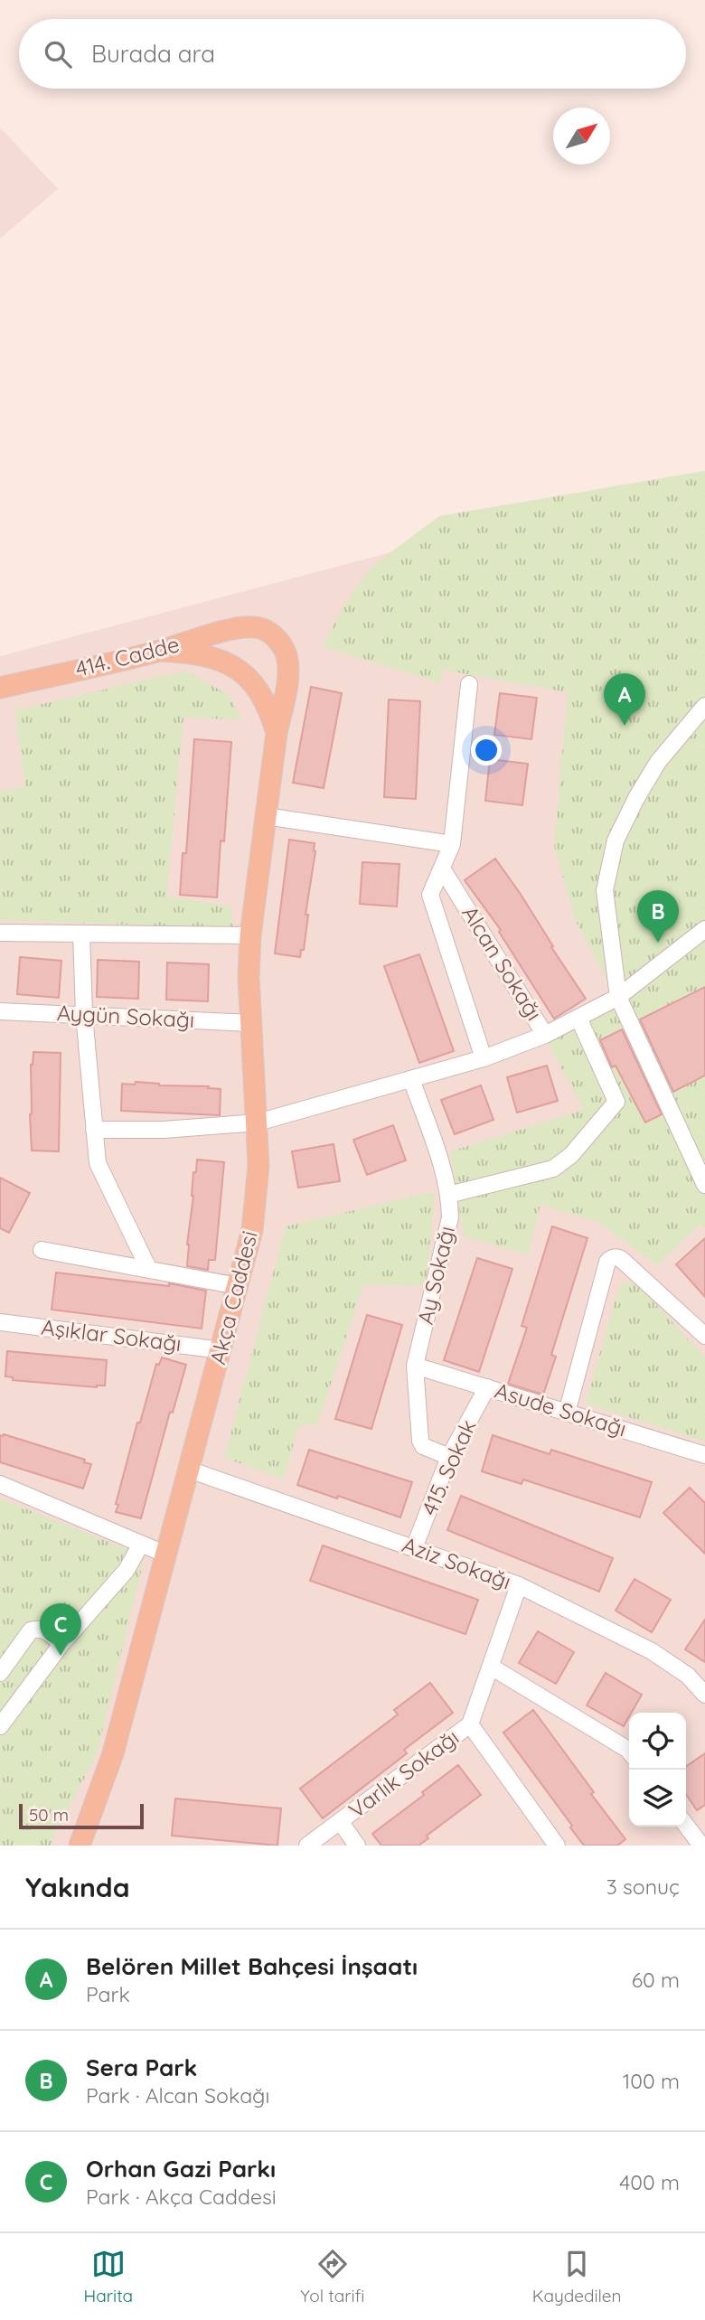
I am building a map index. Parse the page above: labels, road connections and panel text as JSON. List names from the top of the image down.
{
  "streets": {
    "main road": ["414. Cadde", "Akça Caddesi"],
    "street": [
      "Alcan Sokağı",
      "Aygün Sokağı",
      "Ay Sokağı",
      "Aşıklar Sokağı",
      "Asude Sokağı",
      "415. Sokak",
      "Aziz Sokağı",
      "Varlık Sokağı"
    ]
  },
  "crossings": [
    ["414. Cadde", "Akça Caddesi"],
    ["Alcan Sokağı", "Ay Sokağı"],
    ["Alcan Sokağı", "Akça Caddesi"],
    ["Aygün Sokağı", "Akça Caddesi"],
    ["Ay Sokağı", "Asude Sokağı"],
    ["Ay Sokağı", "415. Sokak"],
    ["Akça Caddesi", "Aşıklar Sokağı"],
    ["Akça Caddesi", "Aziz Sokağı"],
    ["Asude Sokağı", "415. Sokak"],
    ["415. Sokak", "Aziz Sokağı"]
  ],
  "scale_bar": "50 m",
  "north": "top right",
  "page": {
    "search": "Burada ara",
    "pins": ["A", "B", "C"],
    "scale": "50 m",
    "heading": ["Yakında", "3 sonuç"],
    "list": [
      {
        "mark": "A",
        "name": "Belören Millet Bahçesi İnşaatı",
        "note": "Park",
        "value": "60 m"
      },
      {
        "mark": "B",
        "name": "Sera Park",
        "note": "Park · Alcan Sokağı",
        "value": "100 m"
      },
      {
        "mark": "C",
        "name": "Orhan Gazi Parkı",
        "note": "Park · Akça Caddesi",
        "value": "400 m"
      }
    ],
    "nav": ["Harita", "Yol tarifi", "Kaydedilen"]
  }
}
